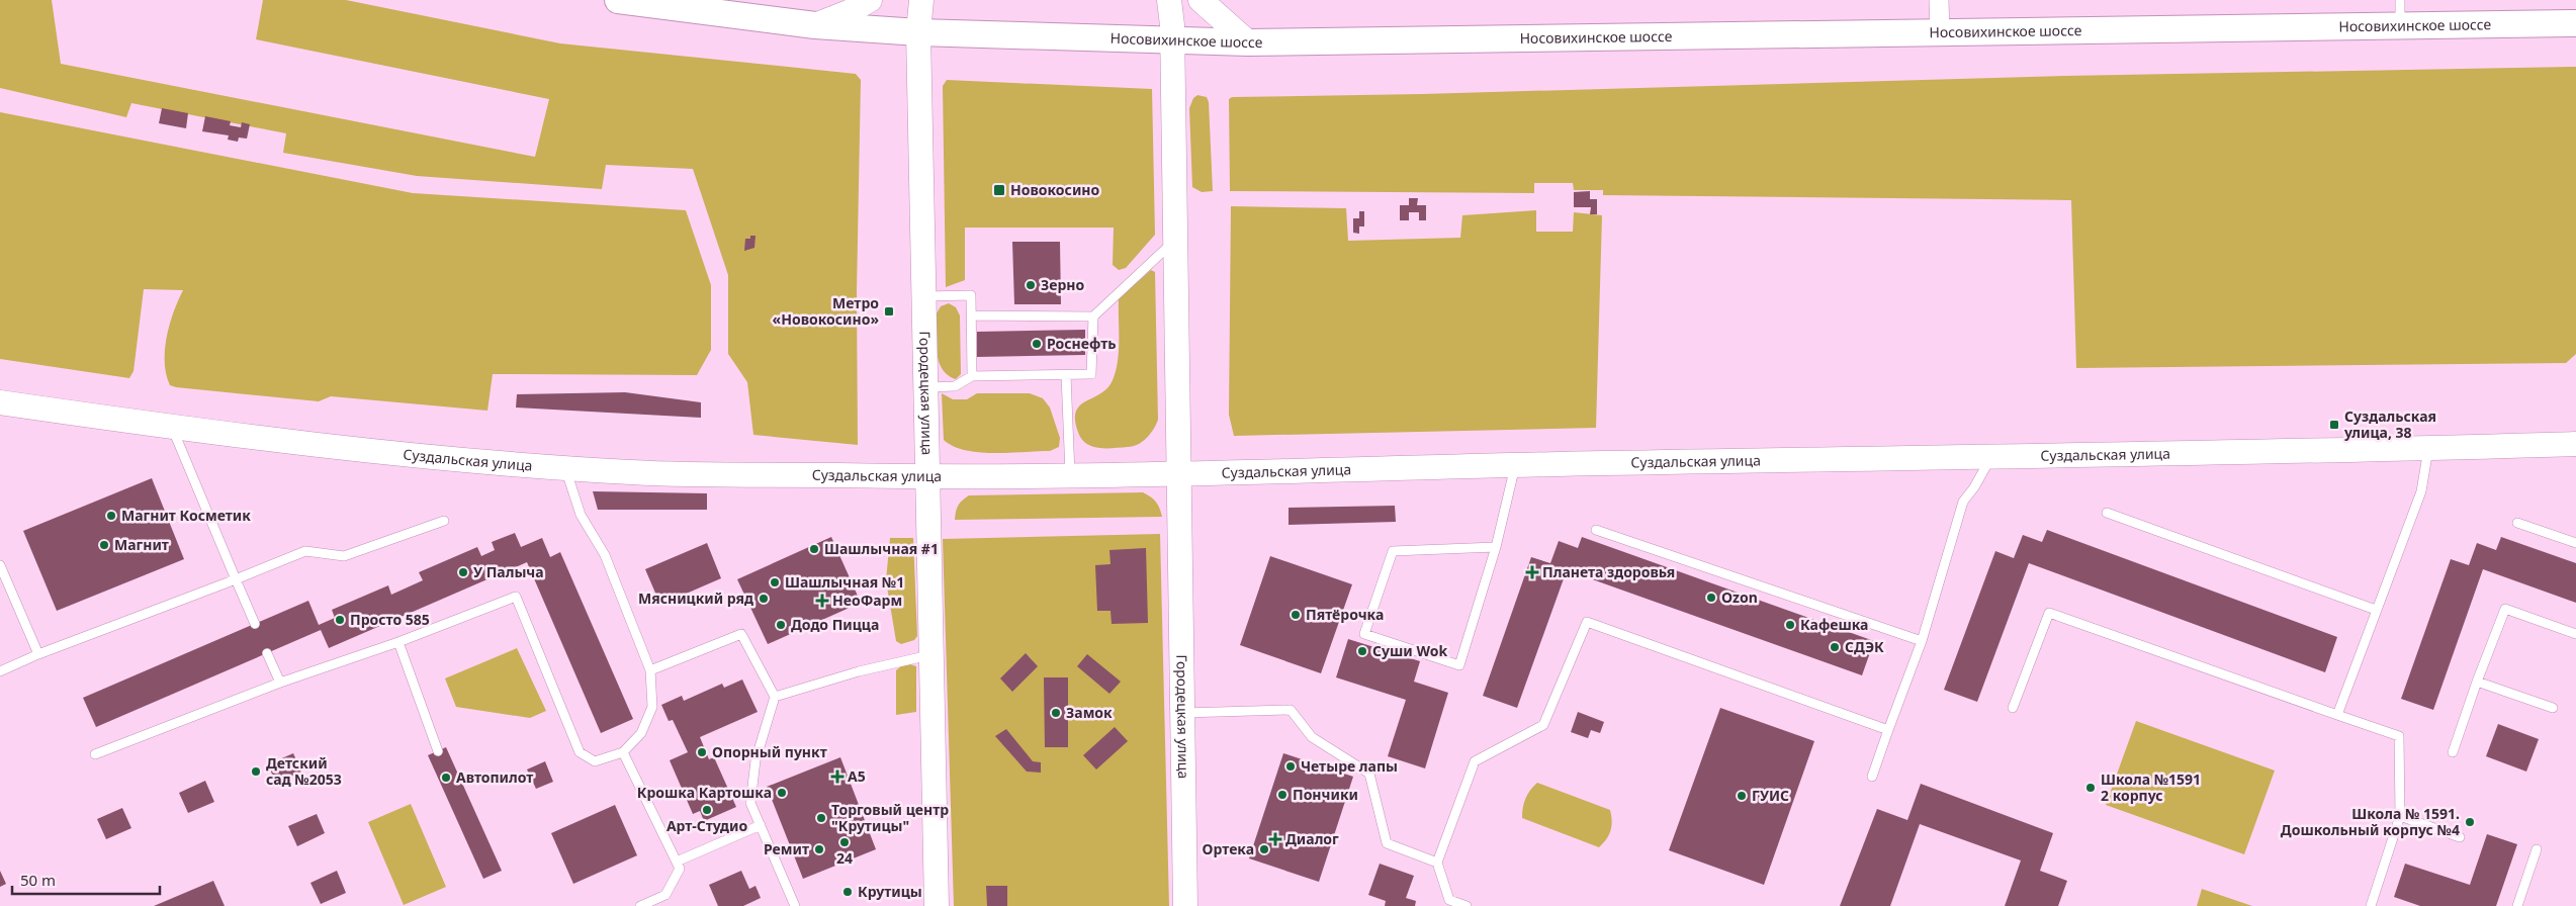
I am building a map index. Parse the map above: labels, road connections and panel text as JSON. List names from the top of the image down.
{
  "streets": {
    "main road": ["Носовихинское шоссе"],
    "street": ["Городецкая улица", "Суздальская улица"]
  },
  "crossings": [
    ["Носовихинское шоссе", "Городецкая улица"],
    ["Городецкая улица", "Суздальская улица"]
  ],
  "places": {
    "transit": ["Новокосино", "Метро «Новокосино»", "Суздальская улица, 38"],
    "other": [
      "Зерно",
      "Роснефть",
      "Магнит Косметик",
      "Магнит",
      "Шашлычная #1",
      "У Палыча",
      "Шашлычная №1",
      "Ozon",
      "Мясницкий ряд",
      "Пятёрочка",
      "Просто 585",
      "Додо Пицца",
      "Кафешка",
      "СДЭК",
      "Суши Wok",
      "Замок",
      "Опорный пункт",
      "Четыре лапы",
      "Детский сад №2053",
      "Автопилот",
      "Школа №1591 2 корпус",
      "Крошка Картошка",
      "Пончики",
      "ГУИС",
      "Арт-Студио",
      "Торговый центр \"Крутицы\"",
      "Школа № 1591. Дошкольный корпус №4",
      "24",
      "Ремит",
      "Ортека",
      "Крутицы"
    ],
    "health": [
      "Планета здоровья",
      "НеоФарм",
      "А5",
      "Диалог"
    ]
  },
  "scale_bar": "50 m"
}
